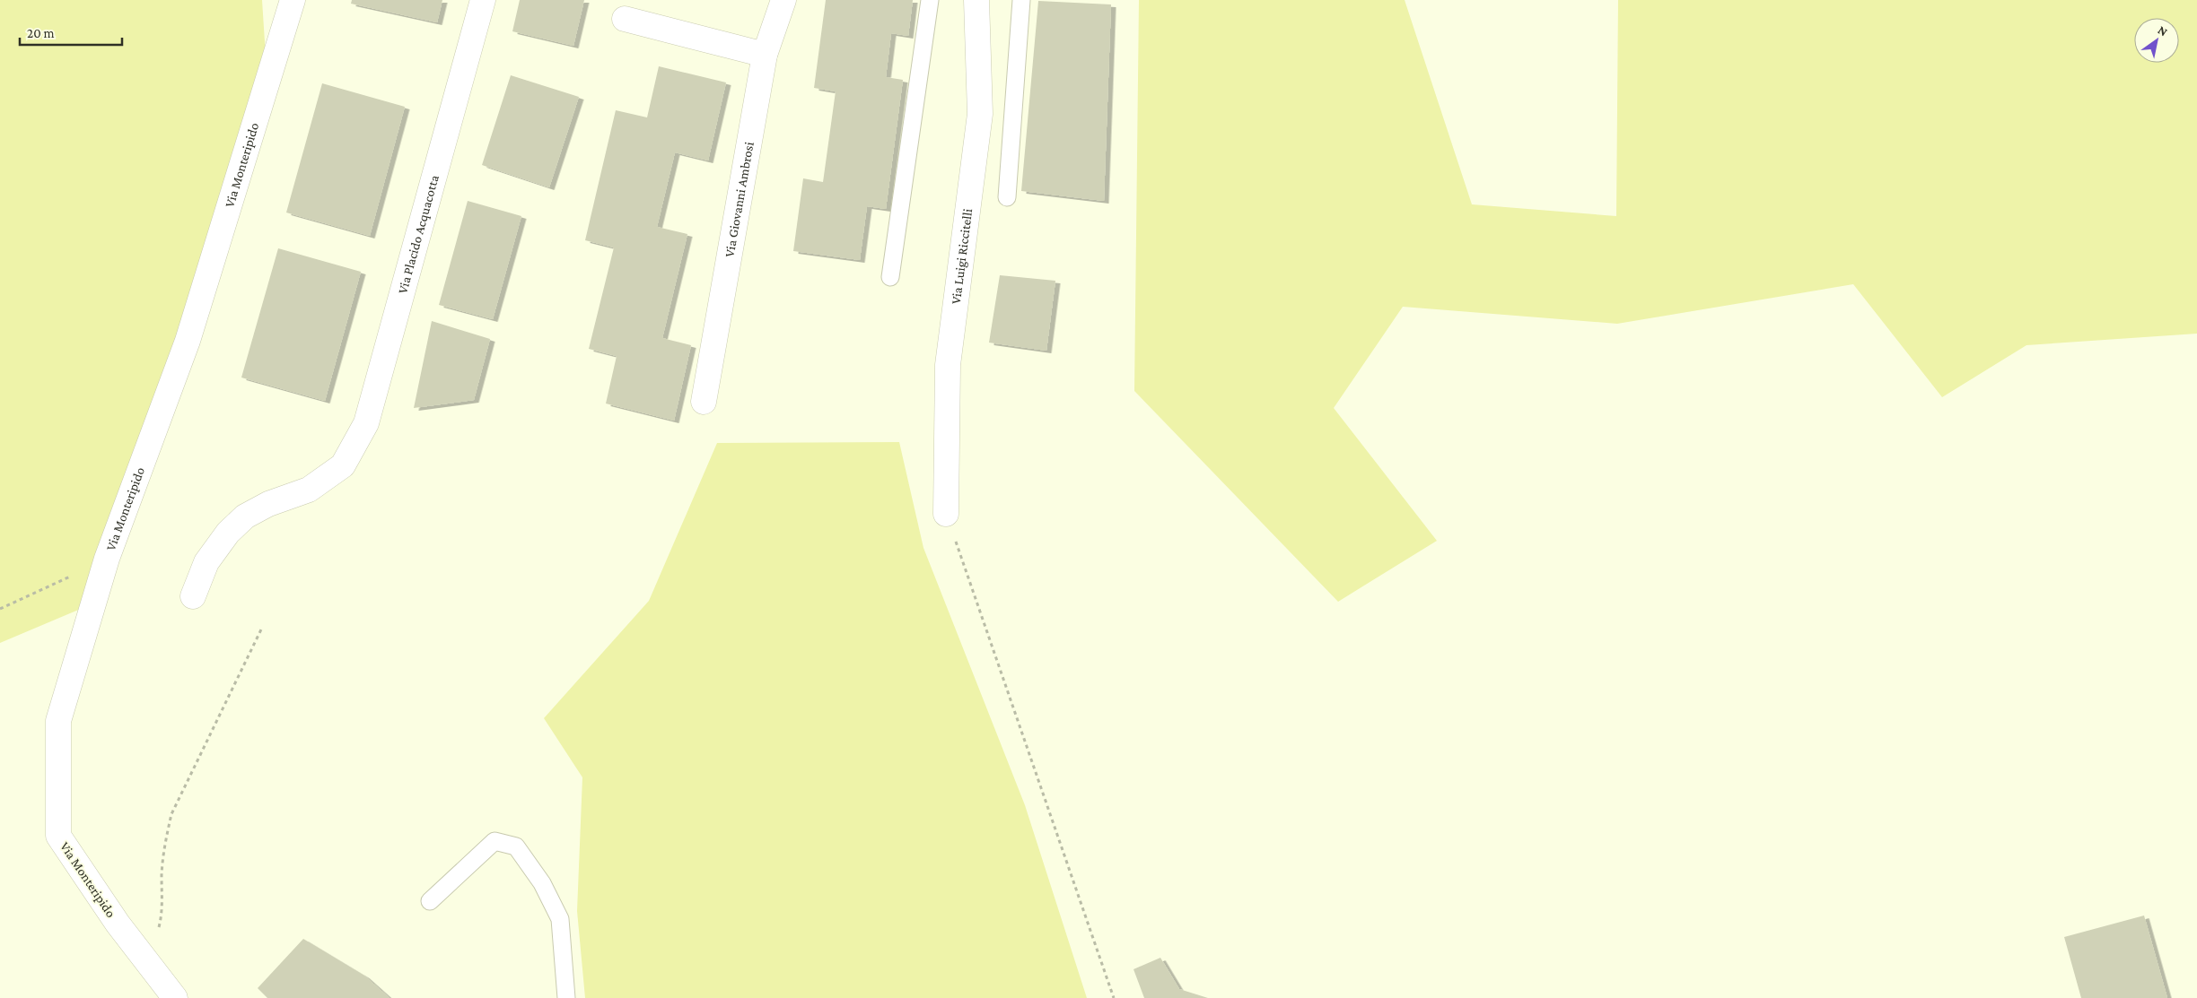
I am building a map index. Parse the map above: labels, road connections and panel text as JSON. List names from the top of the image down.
{
  "streets": {
    "street": [
      "Via Monteripido",
      "Via Giovanni Ambrosi",
      "Via Placido Acquacotta",
      "Via Luigi Riccitelli"
    ]
  },
  "scale_bar": "20 m",
  "north": "top right"
}
